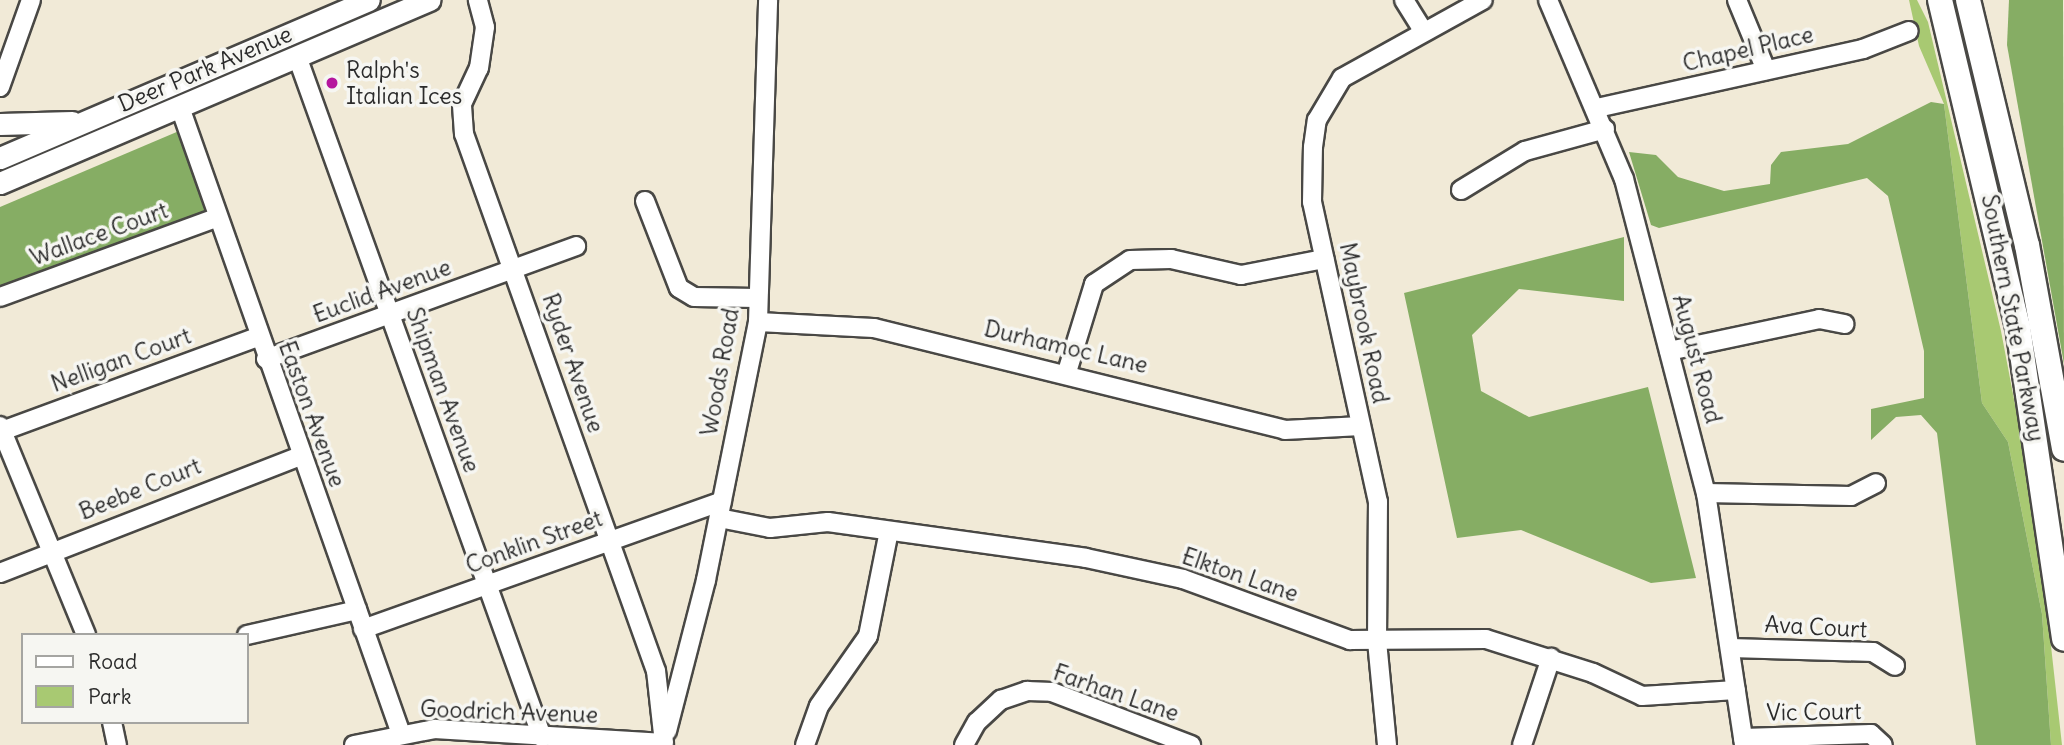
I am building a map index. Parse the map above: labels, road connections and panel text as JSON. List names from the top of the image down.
{
  "streets": {
    "highway": ["Southern State Parkway"],
    "main road": ["Deer Park Avenue"],
    "street": [
      "Chapel Place",
      "Wallace Court",
      "Euclid Avenue",
      "Maybrook Road",
      "Durhamoc Lane",
      "August Road",
      "Nelligan Court",
      "Ryder Avenue",
      "Woods Road",
      "Shipman Avenue",
      "Easton Avenue",
      "Beebe Court",
      "Conklin Street",
      "Elkton Lane",
      "Ava Court",
      "Farhan Lane",
      "Goodrich Avenue",
      "Vic Court"
    ]
  },
  "crossings": [
    ["Chapel Place", "August Road"],
    ["Deer Park Avenue", "Shipman Avenue"],
    ["Deer Park Avenue", "Easton Avenue"],
    ["Wallace Court", "Easton Avenue"],
    ["Euclid Avenue", "Ryder Avenue"],
    ["Euclid Avenue", "Shipman Avenue"],
    ["Euclid Avenue", "Easton Avenue"],
    ["Maybrook Road", "Durhamoc Lane"],
    ["Maybrook Road", "Elkton Lane"],
    ["Durhamoc Lane", "Woods Road"],
    ["August Road", "Elkton Lane"],
    ["August Road", "Ava Court"],
    ["August Road", "Vic Court"],
    ["Nelligan Court", "Easton Avenue"],
    ["Ryder Avenue", "Woods Road"],
    ["Ryder Avenue", "Conklin Street"],
    ["Ryder Avenue", "Goodrich Avenue"],
    ["Woods Road", "Conklin Street"],
    ["Woods Road", "Elkton Lane"],
    ["Woods Road", "Goodrich Avenue"],
    ["Shipman Avenue", "Conklin Street"],
    ["Shipman Avenue", "Goodrich Avenue"],
    ["Easton Avenue", "Beebe Court"],
    ["Easton Avenue", "Conklin Street"],
    ["Easton Avenue", "Goodrich Avenue"],
    ["Conklin Street", "Elkton Lane"]
  ],
  "places": ["Ralph's Italian Ices"],
  "legend": ["Road", "Park"]
}
